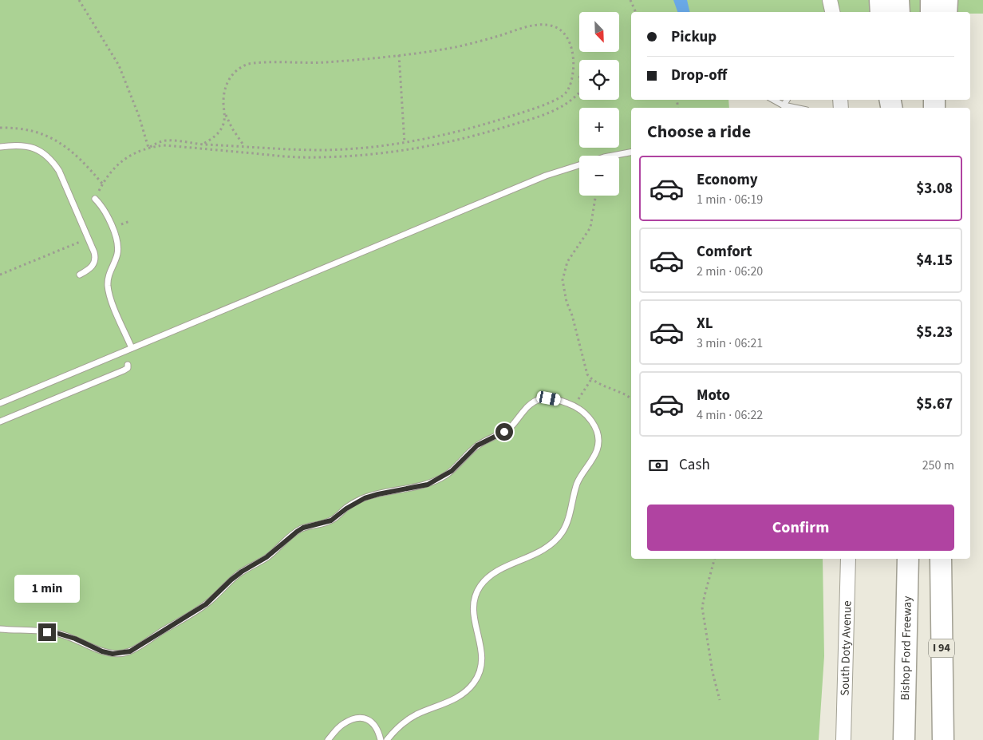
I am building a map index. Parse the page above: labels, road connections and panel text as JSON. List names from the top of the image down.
{
  "streets": {
    "highway": ["Bishop Ford Freeway", "I 94"],
    "street": ["South Doty Avenue"]
  },
  "north": "bottom right",
  "page": {
    "map_buttons": ["+", "−"],
    "banner": ["Pickup", "Drop-off"],
    "heading": "Choose a ride",
    "list": [
      {
        "name": "Economy",
        "note": "1 min · 06:19",
        "value": "$3.08"
      },
      {
        "name": "Comfort",
        "note": "2 min · 06:20",
        "value": "$4.15"
      },
      {
        "name": "XL",
        "note": "3 min · 06:21",
        "value": "$5.23"
      },
      {
        "name": "Moto",
        "note": "4 min · 06:22",
        "value": "$5.67"
      }
    ],
    "pay": ["Cash", "250 m"],
    "buttons": "Confirm",
    "bubble": "1 min"
  }
}
